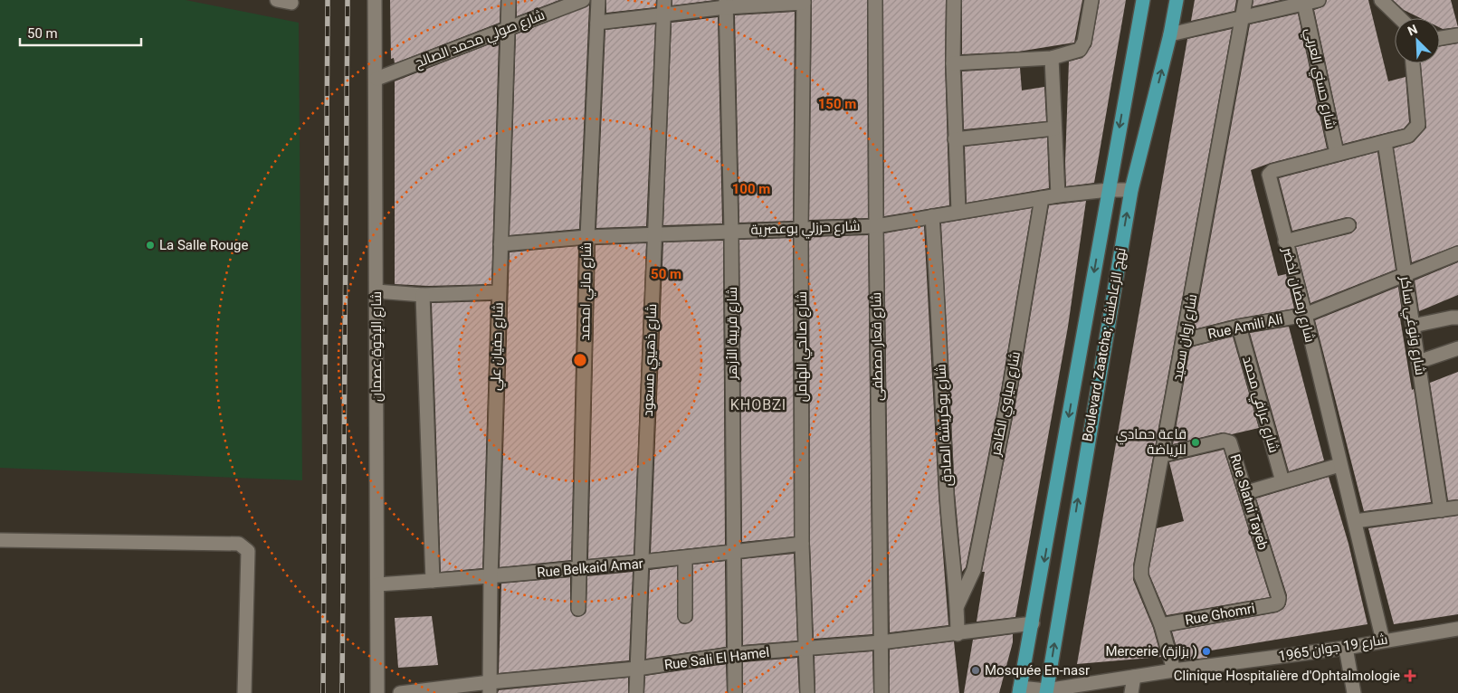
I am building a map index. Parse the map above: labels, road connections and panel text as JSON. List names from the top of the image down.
{
  "streets": {
    "main road": ["Boulevard Zaatcha; نهج الزعاطشة"],
    "street": [
      "شارع صولي محمد الصالح",
      "شارع حسني العربي",
      "شارع حرزلي بوعصرية",
      "شارع ماني امحمد",
      "شارع رمضان لخضر",
      "شارع ونوغي ساكر",
      "Rue Amili Ali",
      "شارع قريبة الأزهر",
      "شارع زوان سعيد",
      "شارع الإخوة عصمان",
      "شارع حفيان علي",
      "شارع صالحي الهامل",
      "شارع قعار مصطفى",
      "شارع ذهيبي مسعود",
      "شارع مياوي الطاهر",
      "شارع عرافي محمد",
      "شارع بوكريشة الصادق",
      "Rue Slatni Tayeb",
      "Rue Belkaid Amar",
      "Rue Ghomri",
      "شارع 19 جوان 1965",
      "Rue Sali El Hamel"
    ]
  },
  "crossings": [
    ["شارع صولي محمد الصالح", "شارع الإخوة عصمان"],
    ["شارع صولي محمد الصالح", "شارع حفيان علي"],
    ["شارع حسني العربي", "شارع رمضان لخضر"],
    ["شارع حرزلي بوعصرية", "شارع ماني امحمد"],
    ["شارع حرزلي بوعصرية", "شارع قريبة الأزهر"],
    ["شارع حرزلي بوعصرية", "Boulevard Zaatcha; نهج الزعاطشة"],
    ["شارع حرزلي بوعصرية", "شارع حفيان علي"],
    ["شارع حرزلي بوعصرية", "شارع صالحي الهامل"],
    ["شارع حرزلي بوعصرية", "شارع قعار مصطفى"],
    ["شارع حرزلي بوعصرية", "شارع ذهيبي مسعود"],
    ["شارع حرزلي بوعصرية", "شارع مياوي الطاهر"],
    ["شارع حرزلي بوعصرية", "شارع بوكريشة الصادق"],
    ["شارع ماني امحمد", "Rue Belkaid Amar"],
    ["شارع رمضان لخضر", "شارع ونوغي ساكر"],
    ["شارع رمضان لخضر", "Rue Amili Ali"],
    ["شارع رمضان لخضر", "شارع 19 جوان 1965"],
    ["شارع ونوغي ساكر", "Rue Amili Ali"],
    ["Rue Amili Ali", "شارع زوان سعيد"],
    ["Rue Amili Ali", "شارع عرافي محمد"],
    ["شارع قريبة الأزهر", "Rue Belkaid Amar"],
    ["شارع قريبة الأزهر", "Rue Sali El Hamel"],
    ["شارع زوان سعيد", "Rue Slatni Tayeb"],
    ["شارع زوان سعيد", "Rue Ghomri"],
    ["شارع زوان سعيد", "شارع 19 جوان 1965"],
    ["Boulevard Zaatcha; نهج الزعاطشة", "شارع 19 جوان 1965"],
    ["Boulevard Zaatcha; نهج الزعاطشة", "Rue Sali El Hamel"],
    ["شارع الإخوة عصمان", "Rue Belkaid Amar"],
    ["شارع حفيان علي", "Rue Belkaid Amar"],
    ["شارع حفيان علي", "Rue Sali El Hamel"],
    ["شارع صالحي الهامل", "Rue Belkaid Amar"],
    ["شارع صالحي الهامل", "Rue Sali El Hamel"],
    ["شارع قعار مصطفى", "Rue Sali El Hamel"],
    ["شارع ذهيبي مسعود", "Rue Belkaid Amar"],
    ["شارع ذهيبي مسعود", "Rue Sali El Hamel"],
    ["شارع مياوي الطاهر", "شارع بوكريشة الصادق"],
    ["شارع بوكريشة الصادق", "Rue Sali El Hamel"],
    ["Rue Slatni Tayeb", "Rue Ghomri"]
  ],
  "districts": ["KHOBZI"],
  "places": {
    "other": [
      "La Salle Rouge",
      "قاعة حمادي للرياضة",
      "Mercerie (بزازة )",
      "Mosquée En-nasr"
    ],
    "health": ["Clinique Hospitalière d'Ophtalmologie"]
  },
  "scale_bar": "50 m",
  "north": "top left",
  "rings": ["150 m", "100 m", "50 m"]
}
